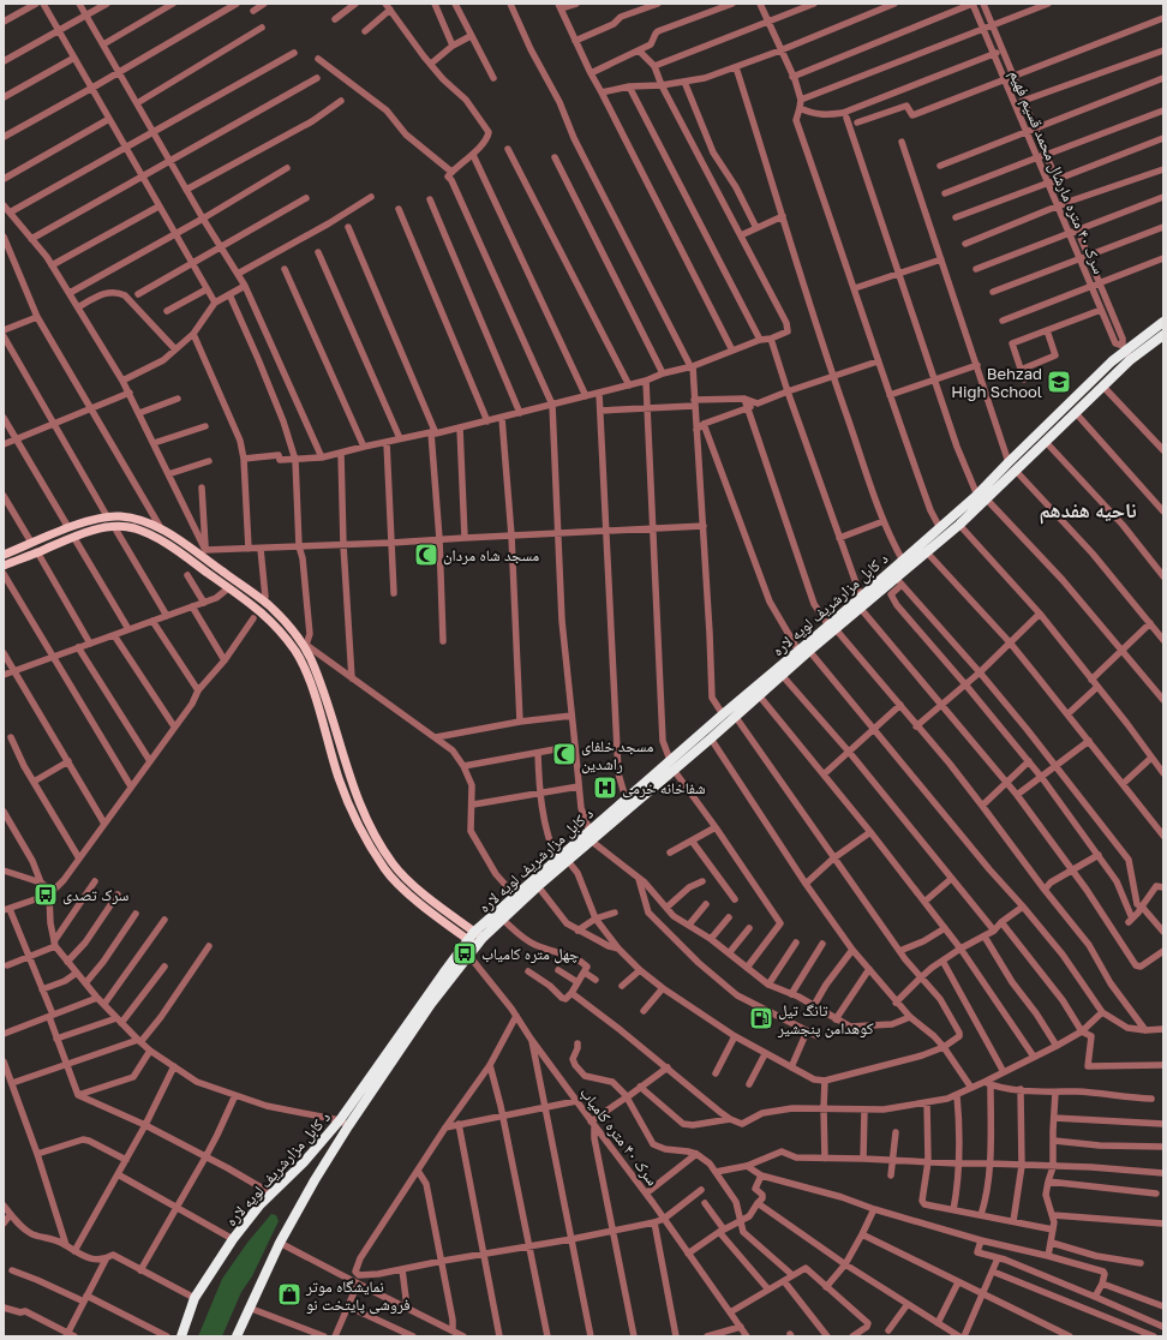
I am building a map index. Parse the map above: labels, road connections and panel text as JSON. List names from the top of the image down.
{
  "streets": {
    "highway": ["د کابل مزارشریف لویه لاره"],
    "street": ["سرک ۴۰ متره مارشال محمد قسیم فهیم", "سرک ۴۰ متره کامیاب"]
  },
  "crossings": [
    ["سرک ۴۰ متره مارشال محمد قسیم فهیم", "د کابل مزارشریف لویه لاره"],
    ["د کابل مزارشریف لویه لاره", "سرک ۴۰ متره کامیاب"]
  ],
  "districts": ["ناحیه هفدهم"],
  "places": {
    "school or university": ["Behzad High School"],
    "mosque": ["مسجد شاه مردان", "مسجد خلفای راشدین"],
    "hospital": ["شفاخانه خرمی"],
    "bus stop": ["سرک تصدی", "چهل متره کامیاب"],
    "fuel station": ["تانگ تیل کوهدامن پنجشیر"],
    "shop": ["نمایشگاه موتر فروشی پایتخت نو"]
  }
}
